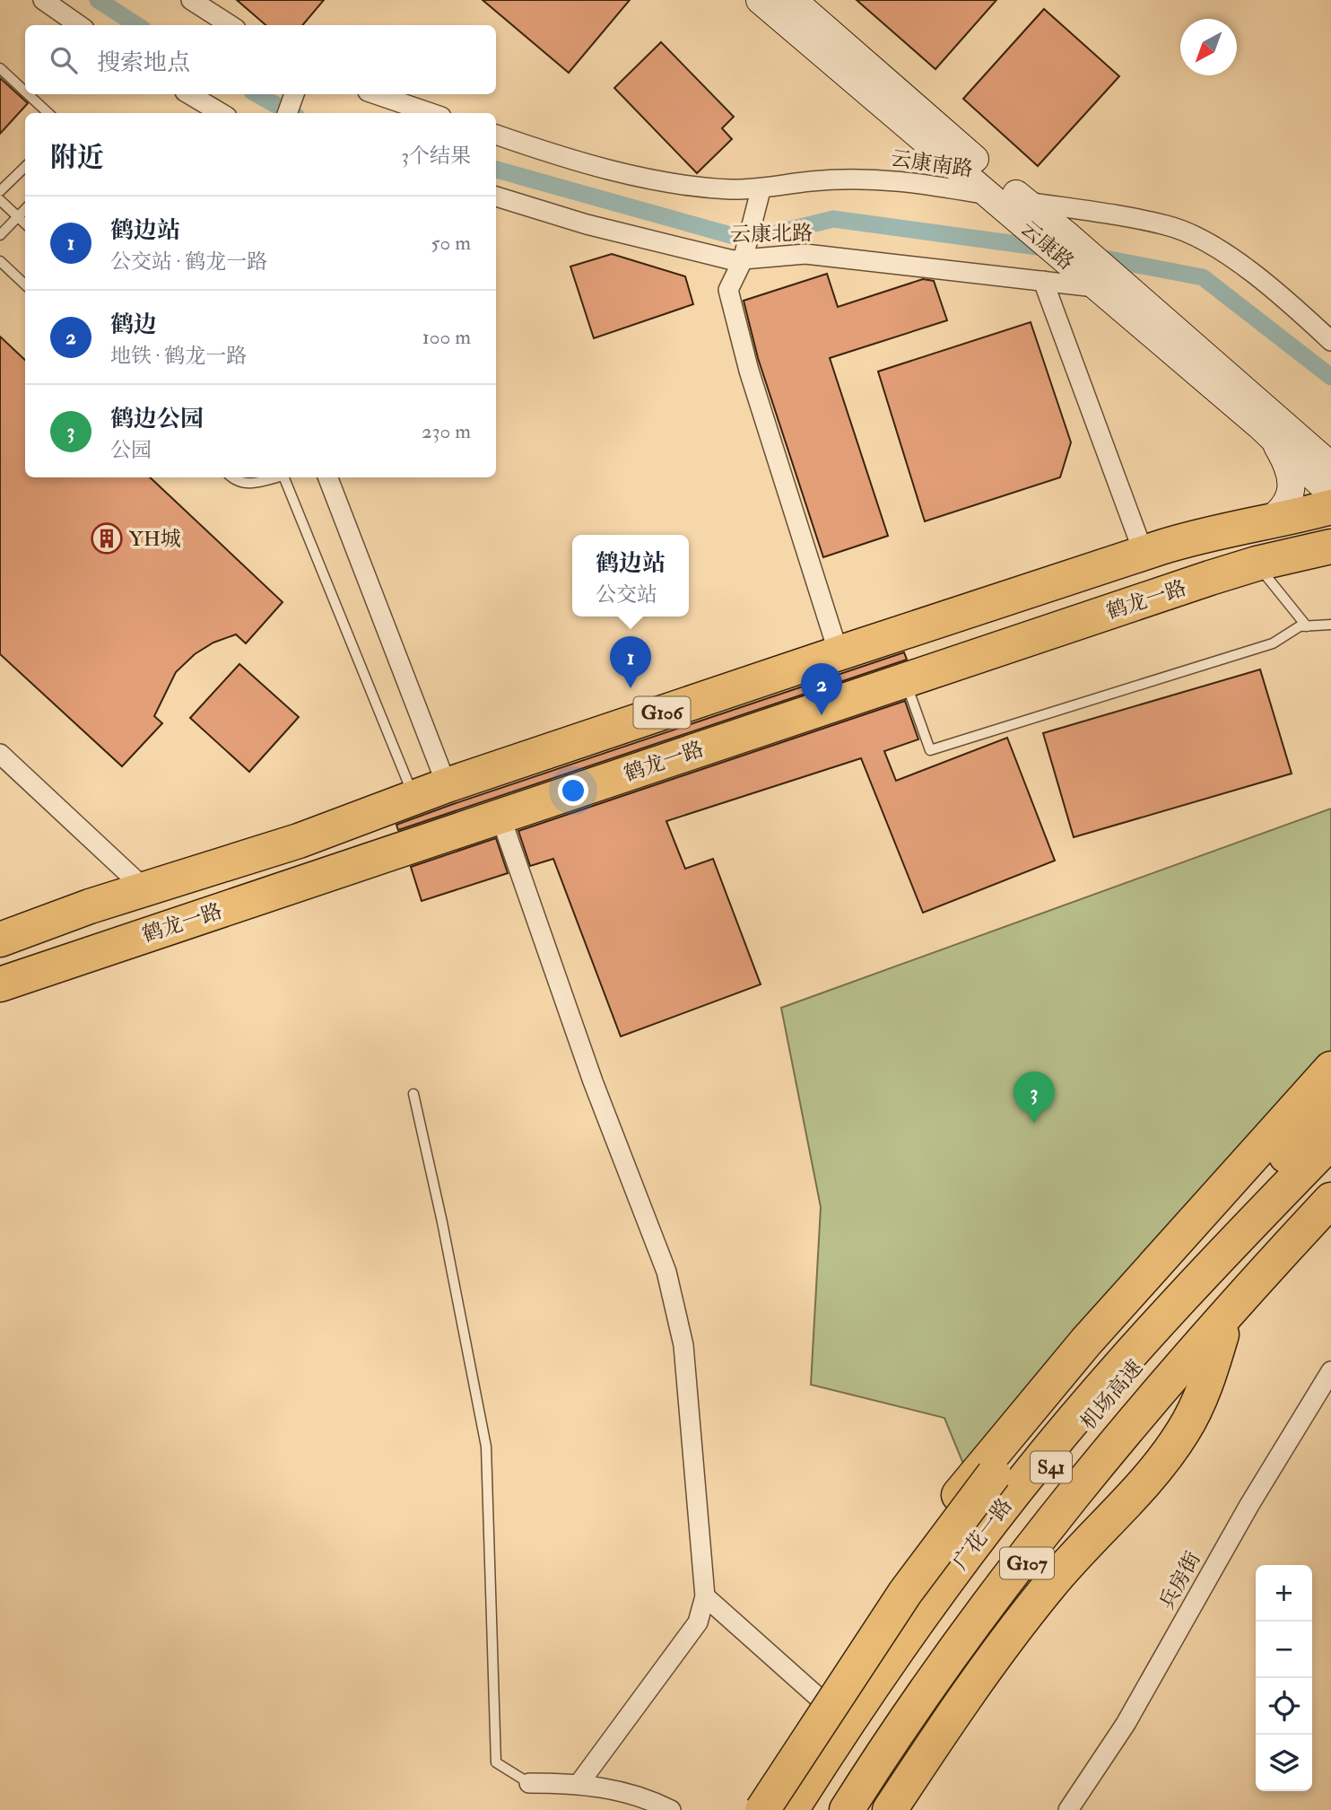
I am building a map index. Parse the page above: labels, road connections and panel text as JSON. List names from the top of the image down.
{
  "streets": {
    "highway": [
      "鹤龙一路",
      "G106",
      "机场高速",
      "S41",
      "广花一路",
      "G107"
    ],
    "street": [
      "云康南路",
      "云康北路",
      "云康路",
      "兵房街"
    ]
  },
  "crossings": [
    ["云康南路", "云康路"],
    ["云康北路", "云康路"],
    ["鹤龙一路", "G106"]
  ],
  "places": {
    "building": ["YH城"]
  },
  "north": "bottom left",
  "page": {
    "search": "搜索地点",
    "heading": ["附近", "3个结果"],
    "list": [
      {
        "mark": "1",
        "name": "鹤边站",
        "note": "公交站 · 鹤龙一路",
        "value": "50 m"
      },
      {
        "mark": "2",
        "name": "鹤边",
        "note": "地铁 · 鹤龙一路",
        "value": "100 m"
      },
      {
        "mark": "3",
        "name": "鹤边公园",
        "note": "公园",
        "value": "230 m"
      }
    ],
    "popup": ["鹤边站", "公交站"],
    "pins": ["1", "2", "3"],
    "map_buttons": ["+", "−"]
  }
}
